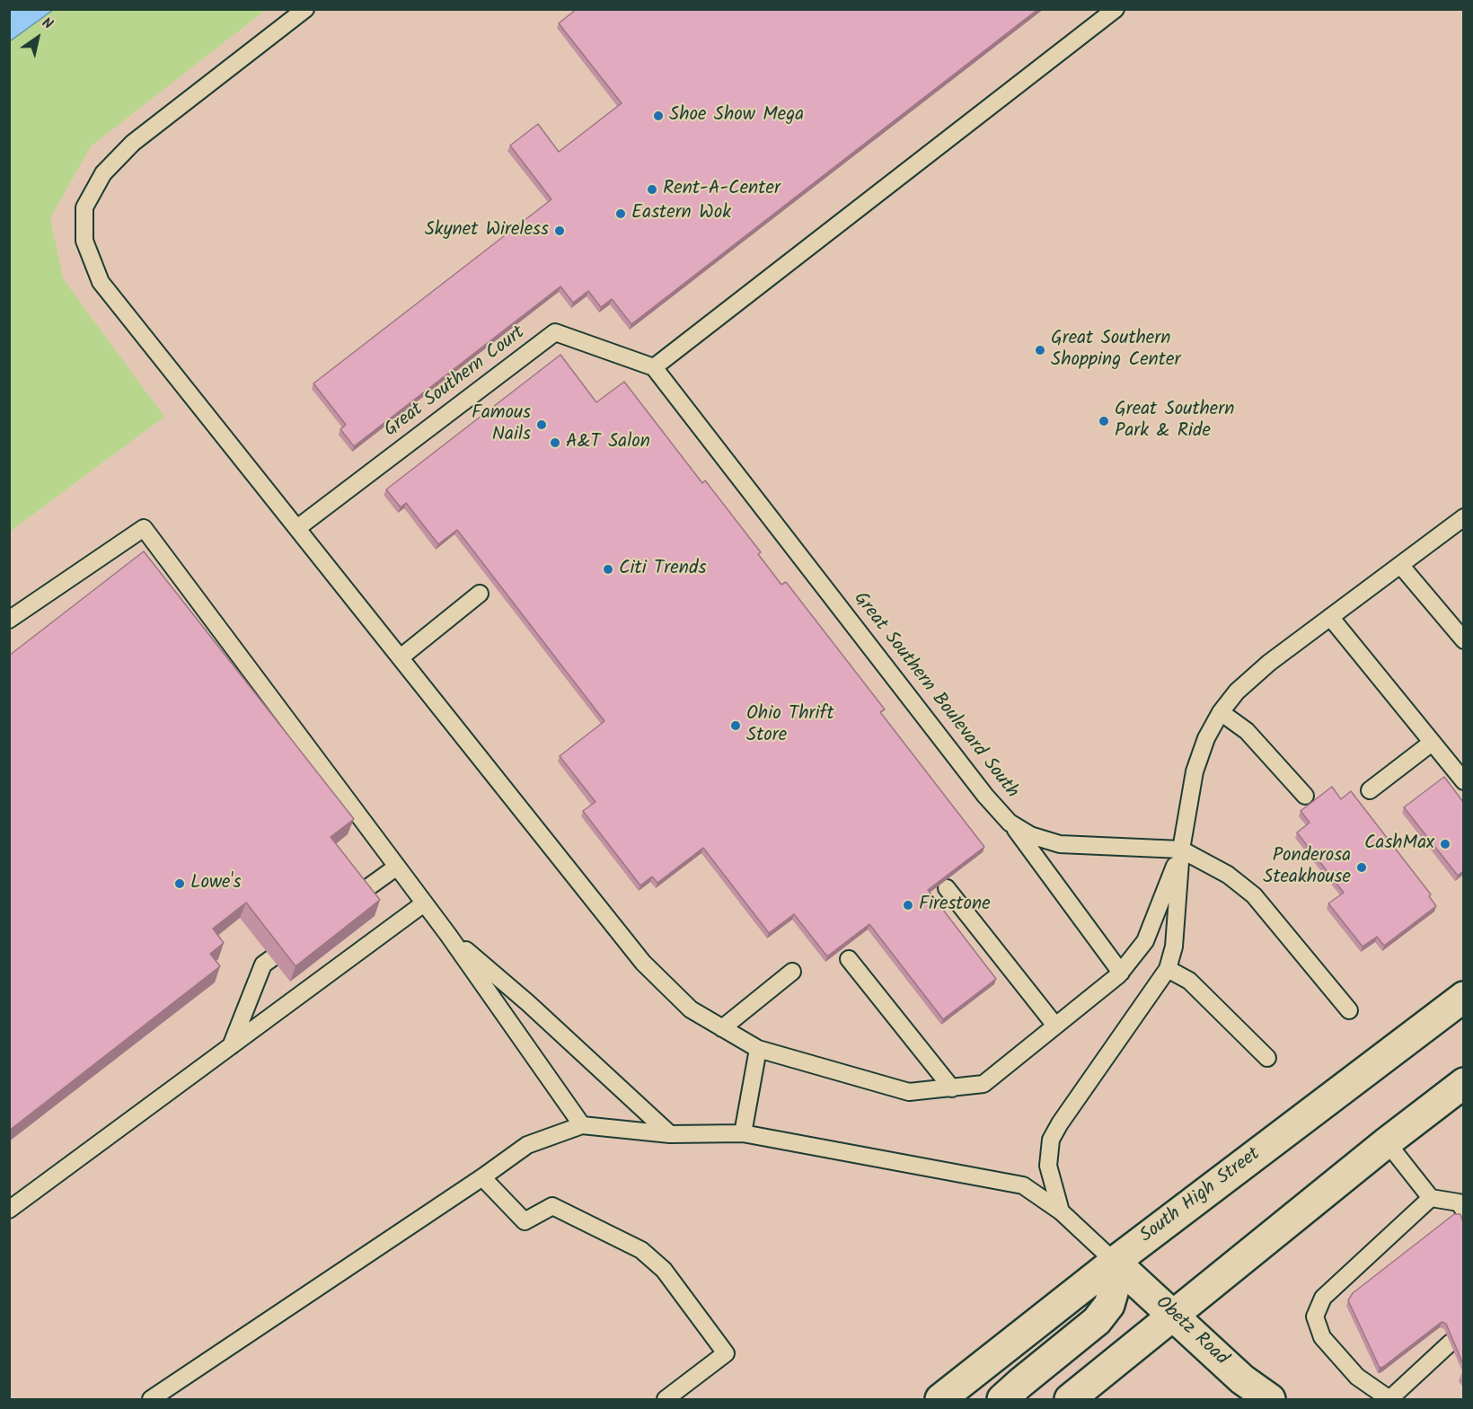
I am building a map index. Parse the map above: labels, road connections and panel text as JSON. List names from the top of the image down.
{
  "streets": {
    "main road": ["South High Street", "Obetz Road"],
    "lane": ["Great Southern Court", "Great Southern Boulevard South"]
  },
  "crossings": [
    ["Great Southern Court", "Great Southern Boulevard South"],
    ["South High Street", "Obetz Road"]
  ],
  "places": [
    "Shoe Show Mega",
    "Rent-A-Center",
    "Eastern Wok",
    "Skynet Wireless",
    "Great Southern Shopping Center",
    "Great Southern Park & Ride",
    "Famous Nails",
    "A&T Salon",
    "Citi Trends",
    "Ohio Thrift Store",
    "CashMax",
    "Ponderosa Steakhouse",
    "Lowe's",
    "Firestone"
  ],
  "north": "top right"
}
